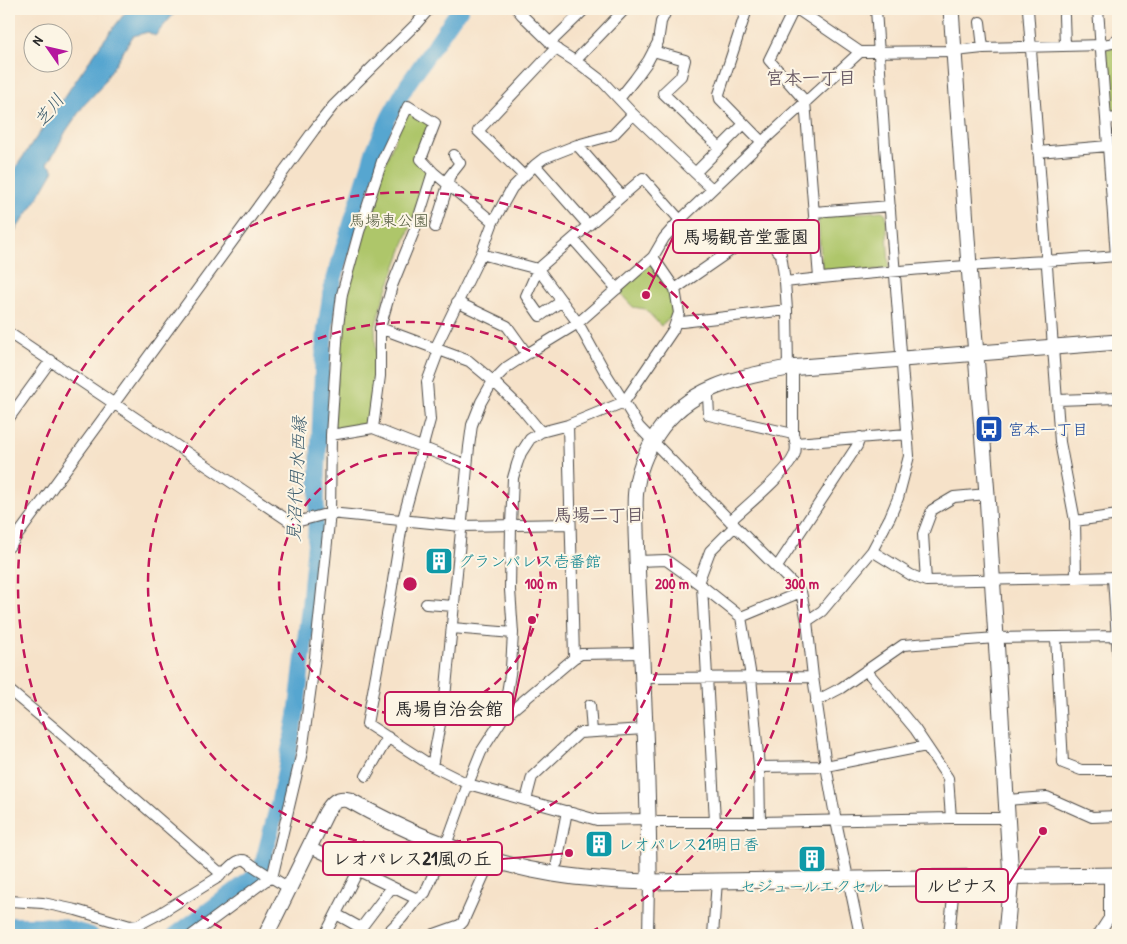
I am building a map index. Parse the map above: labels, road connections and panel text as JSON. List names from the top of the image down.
{
  "districts": ["宮本一丁目", "馬場二丁目"],
  "water": ["芝川", "見沼代用水西縁"],
  "parks": ["馬場東公園"],
  "places": {
    "other": [
      "馬場観音堂霊園",
      "馬場自治会館",
      "ルピナス",
      "レオパレス21風の丘"
    ],
    "bus stop": ["宮本一丁目"],
    "building": ["グランパレス壱番館", "レオパレス21明日香", "セジュールエクセル"]
  },
  "north": "top left",
  "rings": ["100 m", "200 m", "300 m"]
}
